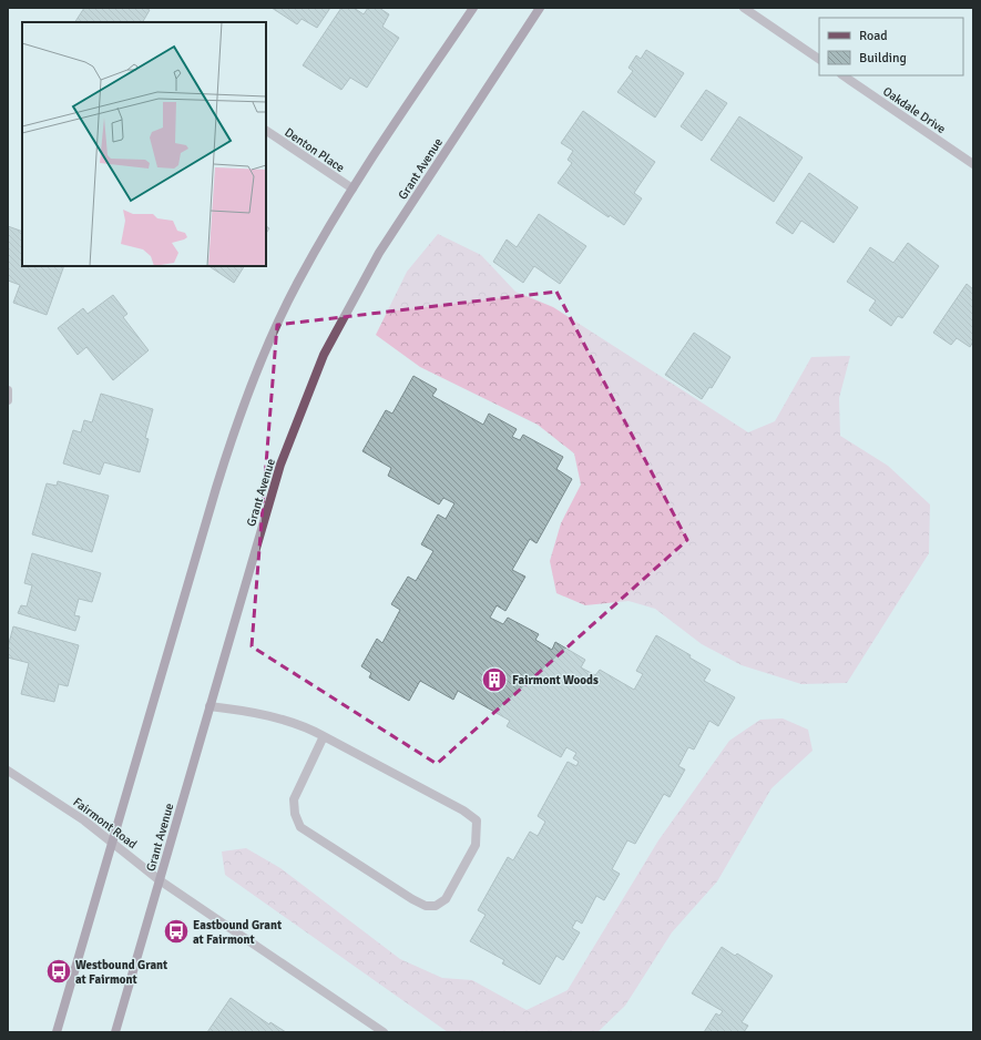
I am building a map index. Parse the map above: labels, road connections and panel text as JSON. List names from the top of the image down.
{
  "streets": {
    "main road": ["Grant Avenue"],
    "street": ["Oakdale Drive", "Denton Place", "Fairmont Road"]
  },
  "crossings": [
    ["Grant Avenue", "Fairmont Road"]
  ],
  "places": {
    "building": ["Fairmont Woods"],
    "bus stop": ["Eastbound Grant at Fairmont", "Westbound Grant at Fairmont"]
  },
  "legend": ["Road", "Building"]
}
